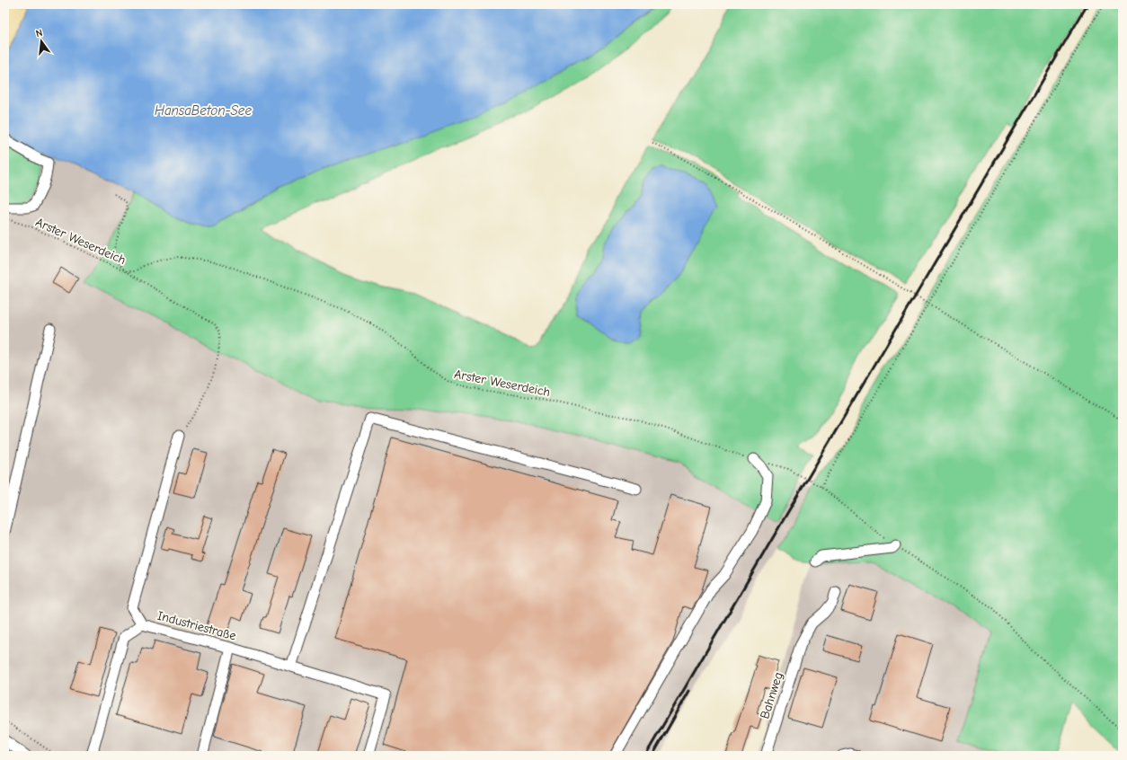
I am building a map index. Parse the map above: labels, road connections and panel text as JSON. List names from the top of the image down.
{
  "streets": {
    "street": ["Industriestraße", "Bahnweg"],
    "path": ["Arster Weserdeich"]
  },
  "water": ["HansaBeton-See"],
  "north": "top"
}
